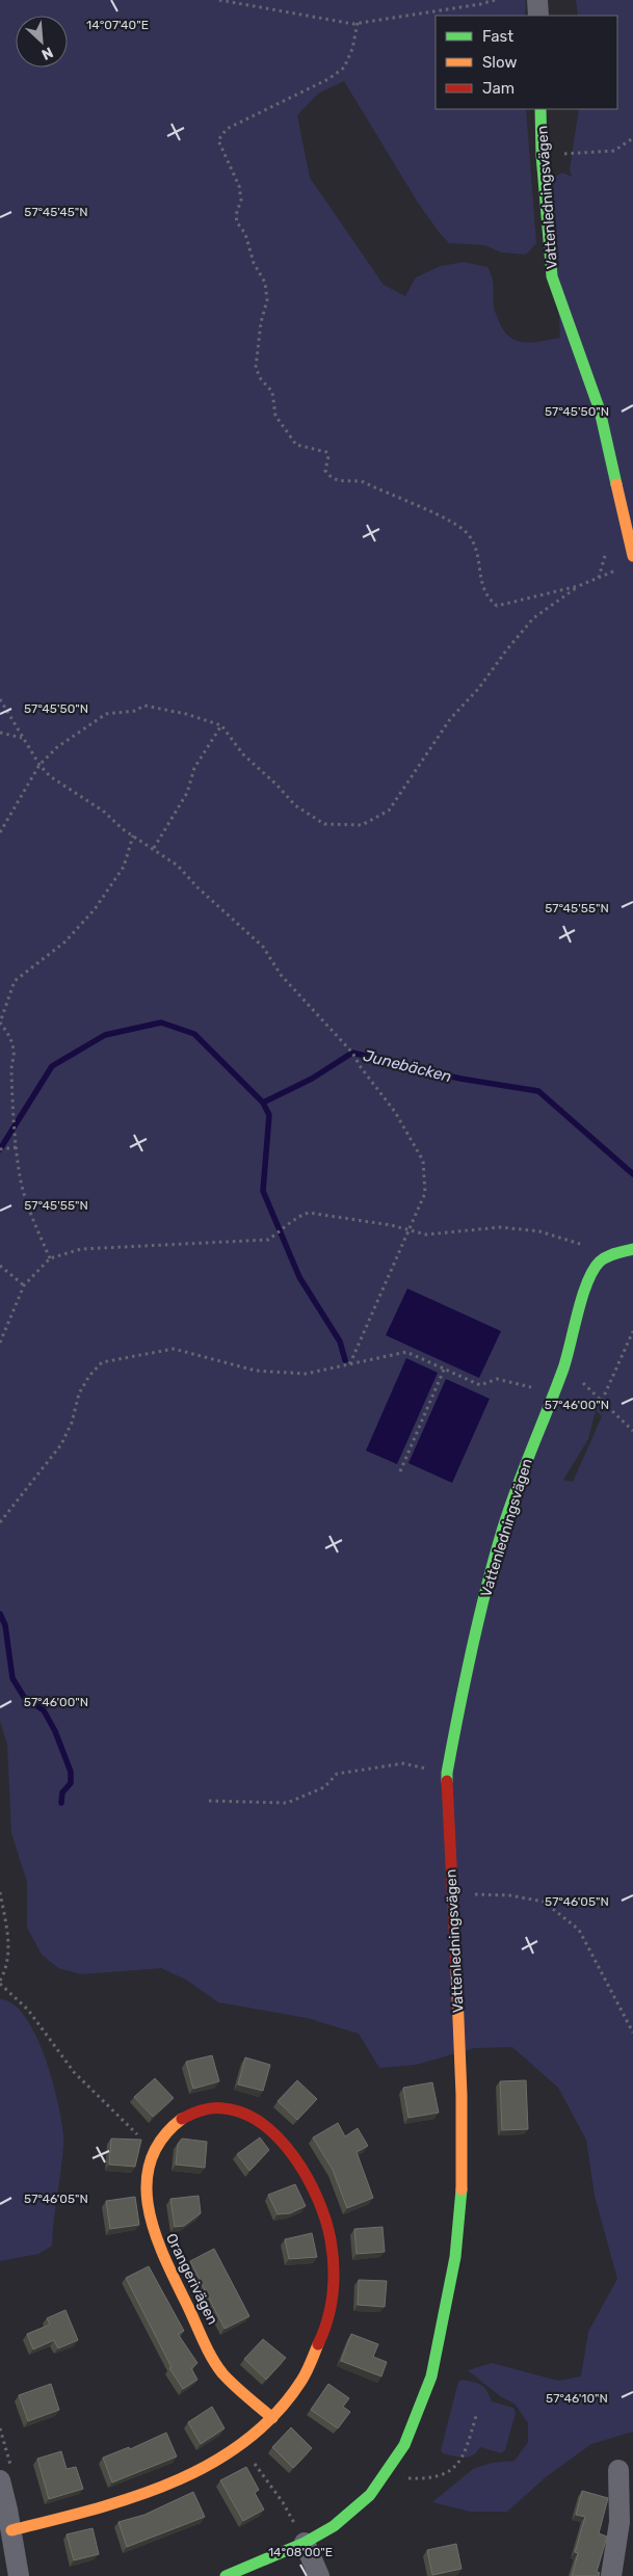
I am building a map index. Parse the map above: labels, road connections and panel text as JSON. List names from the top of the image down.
{
  "streets": {
    "street": ["Vattenledningsvägen", "Orangerivägen"]
  },
  "water": ["Junebäcken"],
  "legend": ["Fast", "Slow", "Jam"],
  "north": "bottom right",
  "coordinates": [
    "14°07'40\"E",
    "57°45'45\"N",
    "57°45'50\"N",
    "57°45'55\"N",
    "57°46'00\"N",
    "57°46'05\"N",
    "57°46'10\"N",
    "14°08'00\"E"
  ]
}
